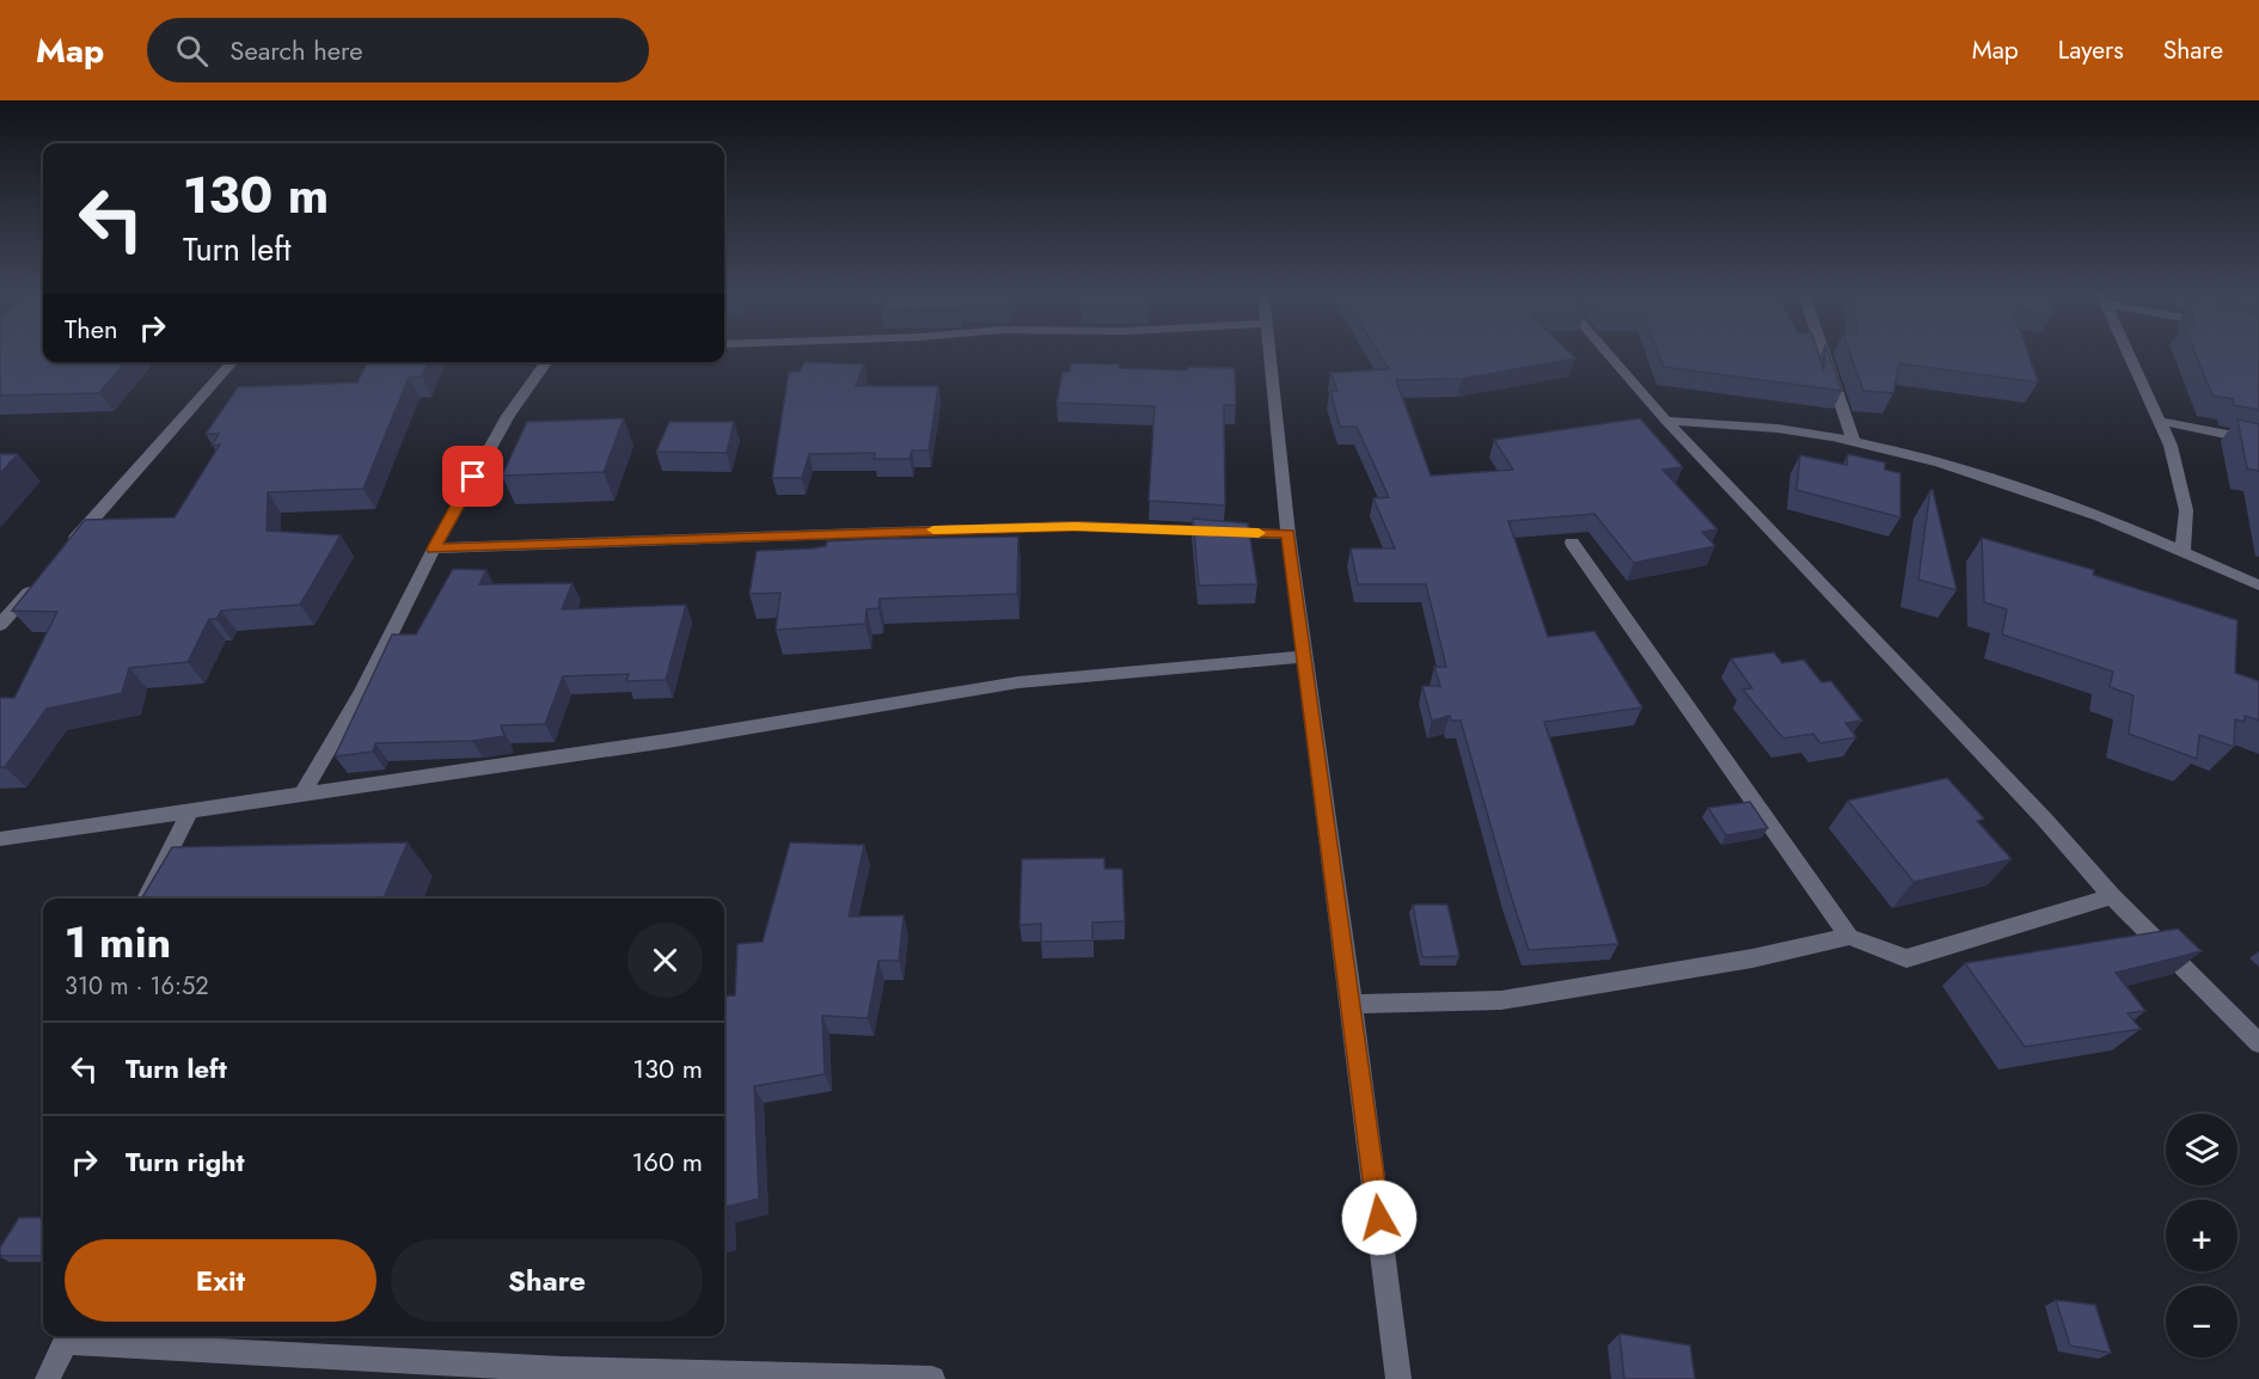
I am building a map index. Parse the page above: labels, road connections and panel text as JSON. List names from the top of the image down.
{
  "page": {
    "header": "Map",
    "search": "Search here",
    "nav": ["Map", "Layers", "Share"],
    "turn": ["130 m", "Turn left"],
    "then": "Then",
    "heading": ["1 min", "310 m · 16:52"],
    "list": [
      {
        "name": "Turn left",
        "value": "130 m"
      },
      {
        "name": "Turn right",
        "value": "160 m"
      }
    ],
    "map_buttons": ["+", "−"],
    "buttons": ["Exit", "Share"]
  }
}
